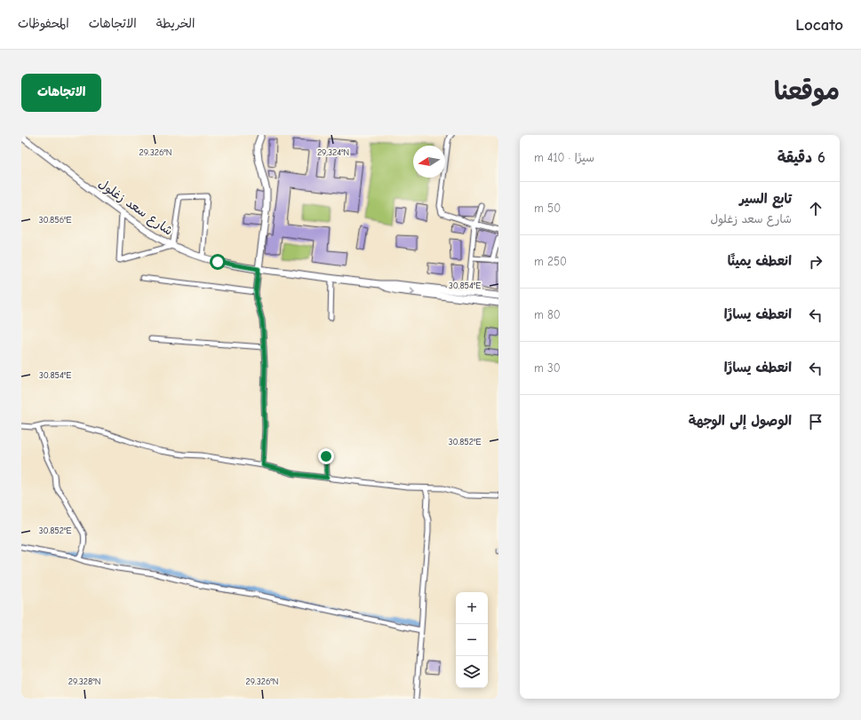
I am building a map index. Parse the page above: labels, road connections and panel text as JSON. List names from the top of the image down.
{
  "streets": {
    "main road": ["شارع سعد زغلول"]
  },
  "north": "left",
  "page": {
    "header": "Locato",
    "nav": ["الخريطة", "الاتجاهات", "المحفوظات"],
    "title": "موقعنا",
    "buttons": "الاتجاهات",
    "heading": ["6 دقيقة", "سيرًا · 410 m"],
    "list": [
      ["تابع السير", "شارع سعد زغلول", "50 m"],
      ["انعطف يمينًا", "250 m"],
      ["انعطف يسارًا", "80 m"],
      ["انعطف يسارًا", "30 m"],
      "الوصول إلى الوجهة"
    ],
    "map_buttons": ["+", "−"]
  },
  "coordinates": [
    "29.326°N",
    "29.324°N",
    "30.856°E",
    "30.854°E",
    "30.852°E",
    "29.328°N"
  ]
}
